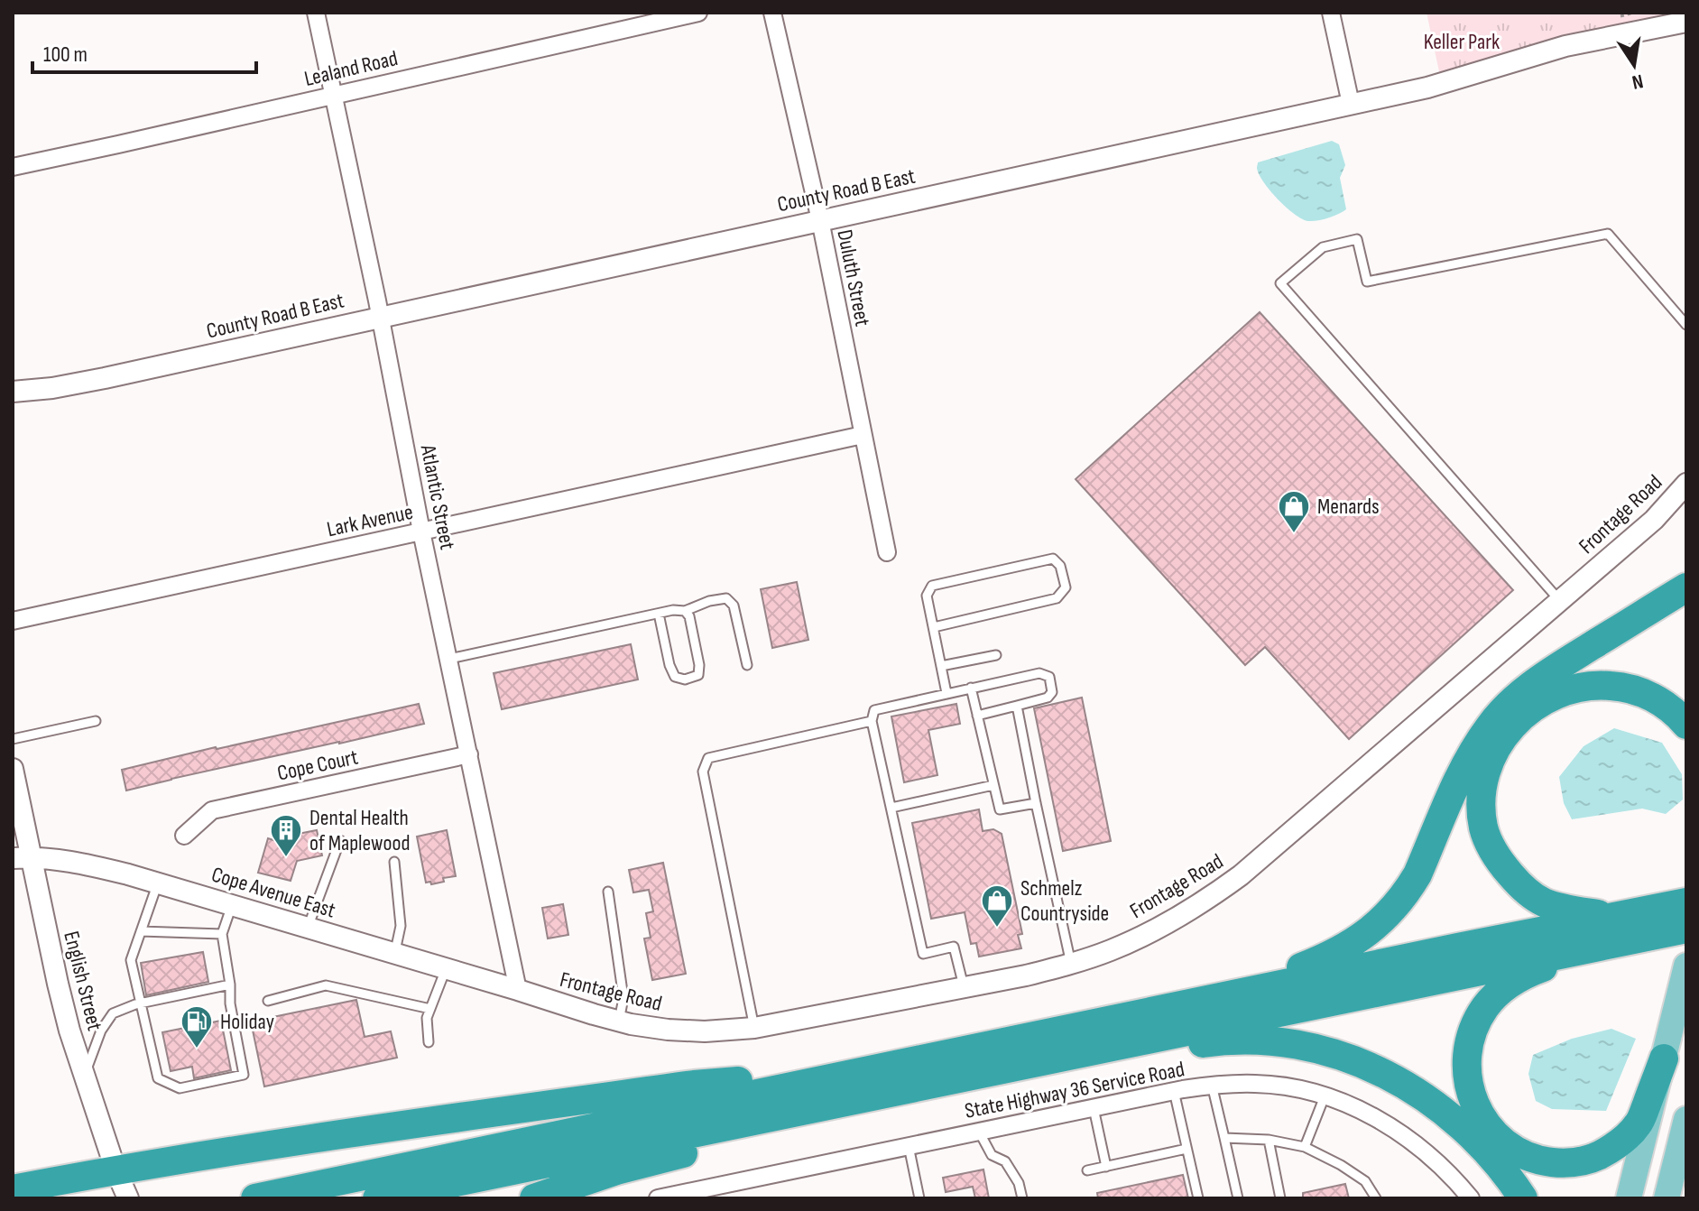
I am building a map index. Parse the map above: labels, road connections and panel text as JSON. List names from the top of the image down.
{
  "streets": {
    "street": [
      "Lealand Road",
      "County Road B East",
      "Duluth Street",
      "Atlantic Street",
      "Frontage Road",
      "Lark Avenue",
      "Cope Court",
      "Cope Avenue East",
      "English Street",
      "State Highway 36 Service Road"
    ]
  },
  "crossings": [
    ["Lealand Road", "Atlantic Street"],
    ["County Road B East", "Duluth Street"],
    ["County Road B East", "Atlantic Street"],
    ["Duluth Street", "Lark Avenue"],
    ["Atlantic Street", "Frontage Road"],
    ["Atlantic Street", "Lark Avenue"],
    ["Atlantic Street", "Cope Court"],
    ["Atlantic Street", "Cope Avenue East"],
    ["Frontage Road", "Cope Avenue East"],
    ["Cope Avenue East", "English Street"]
  ],
  "parks": ["Keller Park"],
  "places": {
    "shop": ["Menards", "Schmelz Countryside"],
    "building": ["Dental Health of Maplewood"],
    "fuel station": ["Holiday"]
  },
  "scale_bar": "100 m",
  "north": "bottom"
}
